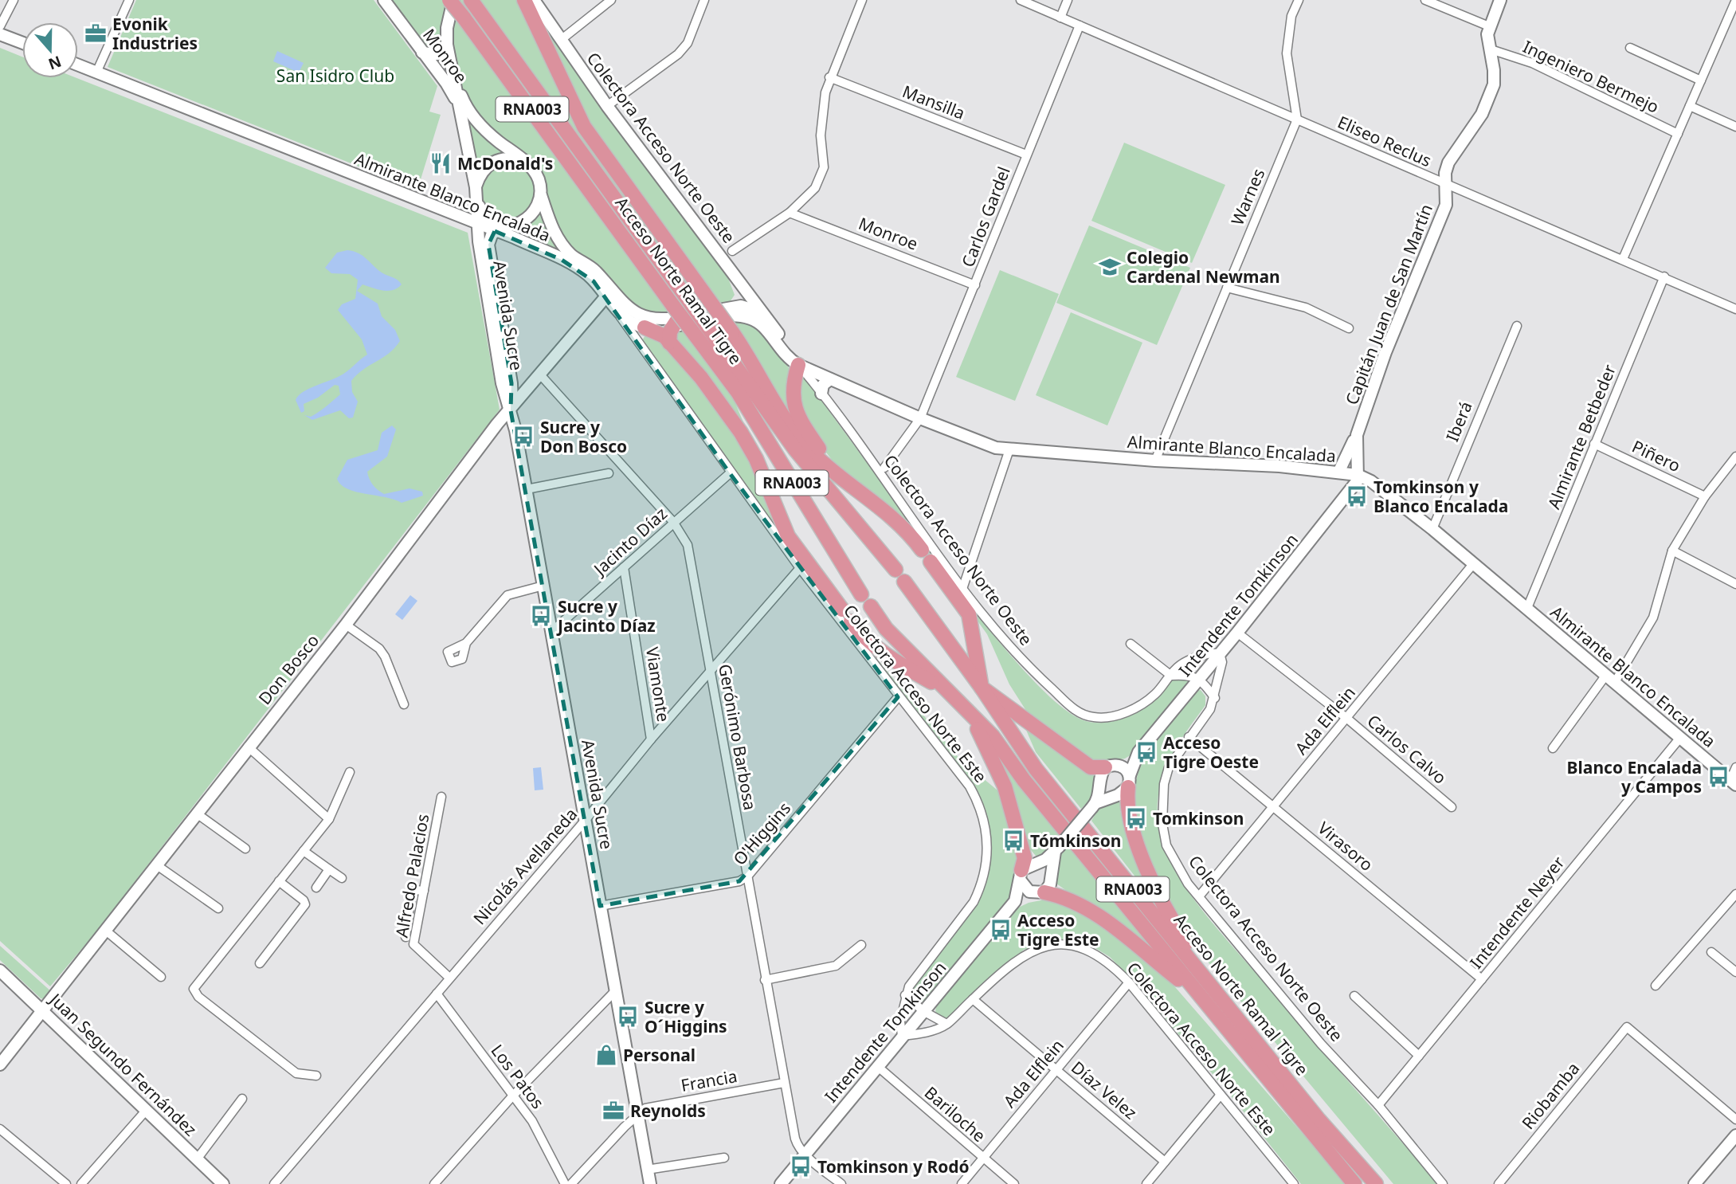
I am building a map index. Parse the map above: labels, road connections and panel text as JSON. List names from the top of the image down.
{
  "streets": {
    "highway": ["RNA003", "Acceso Norte Ramal Tigre"],
    "street": [
      "Monroe",
      "Ingeniero Bermejo",
      "Mansilla",
      "Eliseo Reclus",
      "Colectora Acceso Norte Oeste",
      "Almirante Blanco Encalada",
      "Warnes",
      "Carlos Gardel",
      "Capitán Juan de San Martín",
      "Avenida Sucre",
      "Iberá",
      "Almirante Betbeder",
      "Piñero",
      "Jacinto Díaz",
      "Intendente Tomkinson",
      "Don Bosco",
      "Viamonte",
      "Colectora Acceso Norte Este",
      "Ada Elflein",
      "Gerónimo Barbosa",
      "Carlos Calvo",
      "O'Higgins",
      "Virasoro",
      "Nicolás Avellaneda",
      "Alfredo Palacios",
      "Intendente Neyer",
      "Juan Segundo Fernández",
      "Los Patos",
      "Francia",
      "Díaz Velez",
      "Riobamba",
      "Bariloche"
    ]
  },
  "crossings": [
    ["Monroe", "Carlos Gardel"],
    ["Ingeniero Bermejo", "Capitán Juan de San Martín"],
    ["Mansilla", "Carlos Gardel"],
    ["Eliseo Reclus", "Warnes"],
    ["Eliseo Reclus", "Carlos Gardel"],
    ["Eliseo Reclus", "Capitán Juan de San Martín"],
    ["Eliseo Reclus", "Almirante Betbeder"],
    ["Colectora Acceso Norte Oeste", "Almirante Blanco Encalada"],
    ["Colectora Acceso Norte Oeste", "Intendente Tomkinson"],
    ["Colectora Acceso Norte Oeste", "Ada Elflein"],
    ["Colectora Acceso Norte Oeste", "Virasoro"],
    ["Colectora Acceso Norte Oeste", "Intendente Neyer"],
    ["Almirante Blanco Encalada", "Warnes"],
    ["Almirante Blanco Encalada", "Carlos Gardel"],
    ["Almirante Blanco Encalada", "Acceso Norte Ramal Tigre"],
    ["Almirante Blanco Encalada", "Capitán Juan de San Martín"],
    ["Almirante Blanco Encalada", "Avenida Sucre"],
    ["Almirante Blanco Encalada", "Iberá"],
    ["Almirante Blanco Encalada", "Almirante Betbeder"],
    ["Almirante Blanco Encalada", "Intendente Tomkinson"],
    ["Almirante Blanco Encalada", "Don Bosco"],
    ["Almirante Blanco Encalada", "Colectora Acceso Norte Este"],
    ["Almirante Blanco Encalada", "Ada Elflein"],
    ["Almirante Blanco Encalada", "Intendente Neyer"],
    ["Capitán Juan de San Martín", "Intendente Tomkinson"],
    ["Avenida Sucre", "Jacinto Díaz"],
    ["Avenida Sucre", "Don Bosco"],
    ["Avenida Sucre", "O'Higgins"],
    ["Avenida Sucre", "Nicolás Avellaneda"],
    ["Avenida Sucre", "Francia"],
    ["Almirante Betbeder", "Piñero"],
    ["Jacinto Díaz", "Viamonte"],
    ["Jacinto Díaz", "Colectora Acceso Norte Este"],
    ["Jacinto Díaz", "Gerónimo Barbosa"],
    ["Intendente Tomkinson", "Colectora Acceso Norte Este"],
    ["Intendente Tomkinson", "Gerónimo Barbosa"],
    ["Intendente Tomkinson", "Carlos Calvo"],
    ["Intendente Tomkinson", "Bariloche"],
    ["Don Bosco", "Gerónimo Barbosa"],
    ["Don Bosco", "Juan Segundo Fernández"],
    ["Viamonte", "Nicolás Avellaneda"],
    ["Colectora Acceso Norte Este", "Ada Elflein"],
    ["Colectora Acceso Norte Este", "O'Higgins"],
    ["Colectora Acceso Norte Este", "Nicolás Avellaneda"],
    ["Colectora Acceso Norte Este", "Díaz Velez"],
    ["Ada Elflein", "Carlos Calvo"],
    ["Ada Elflein", "Virasoro"],
    ["Ada Elflein", "Díaz Velez"],
    ["Ada Elflein", "Bariloche"],
    ["Gerónimo Barbosa", "O'Higgins"],
    ["Gerónimo Barbosa", "Nicolás Avellaneda"],
    ["Gerónimo Barbosa", "Francia"],
    ["Virasoro", "Intendente Neyer"],
    ["Nicolás Avellaneda", "Alfredo Palacios"],
    ["Nicolás Avellaneda", "Los Patos"]
  ],
  "parks": ["San Isidro Club"],
  "places": {
    "office": ["Evonik Industries", "Reynolds"],
    "restaurant": ["McDonald's"],
    "school or university": ["Colegio Cardenal Newman"],
    "bus stop": [
      "Sucre y Don Bosco",
      "Tomkinson y Blanco Encalada",
      "Sucre y Jacinto Díaz",
      "Acceso Tigre Oeste",
      "Blanco Encalada y Campos",
      "Tomkinson",
      "Tómkinson",
      "Acceso Tigre Este",
      "Sucre y O´Higgins",
      "Tomkinson y Rodó"
    ],
    "shop": ["Personal"]
  },
  "north": "bottom"
}
